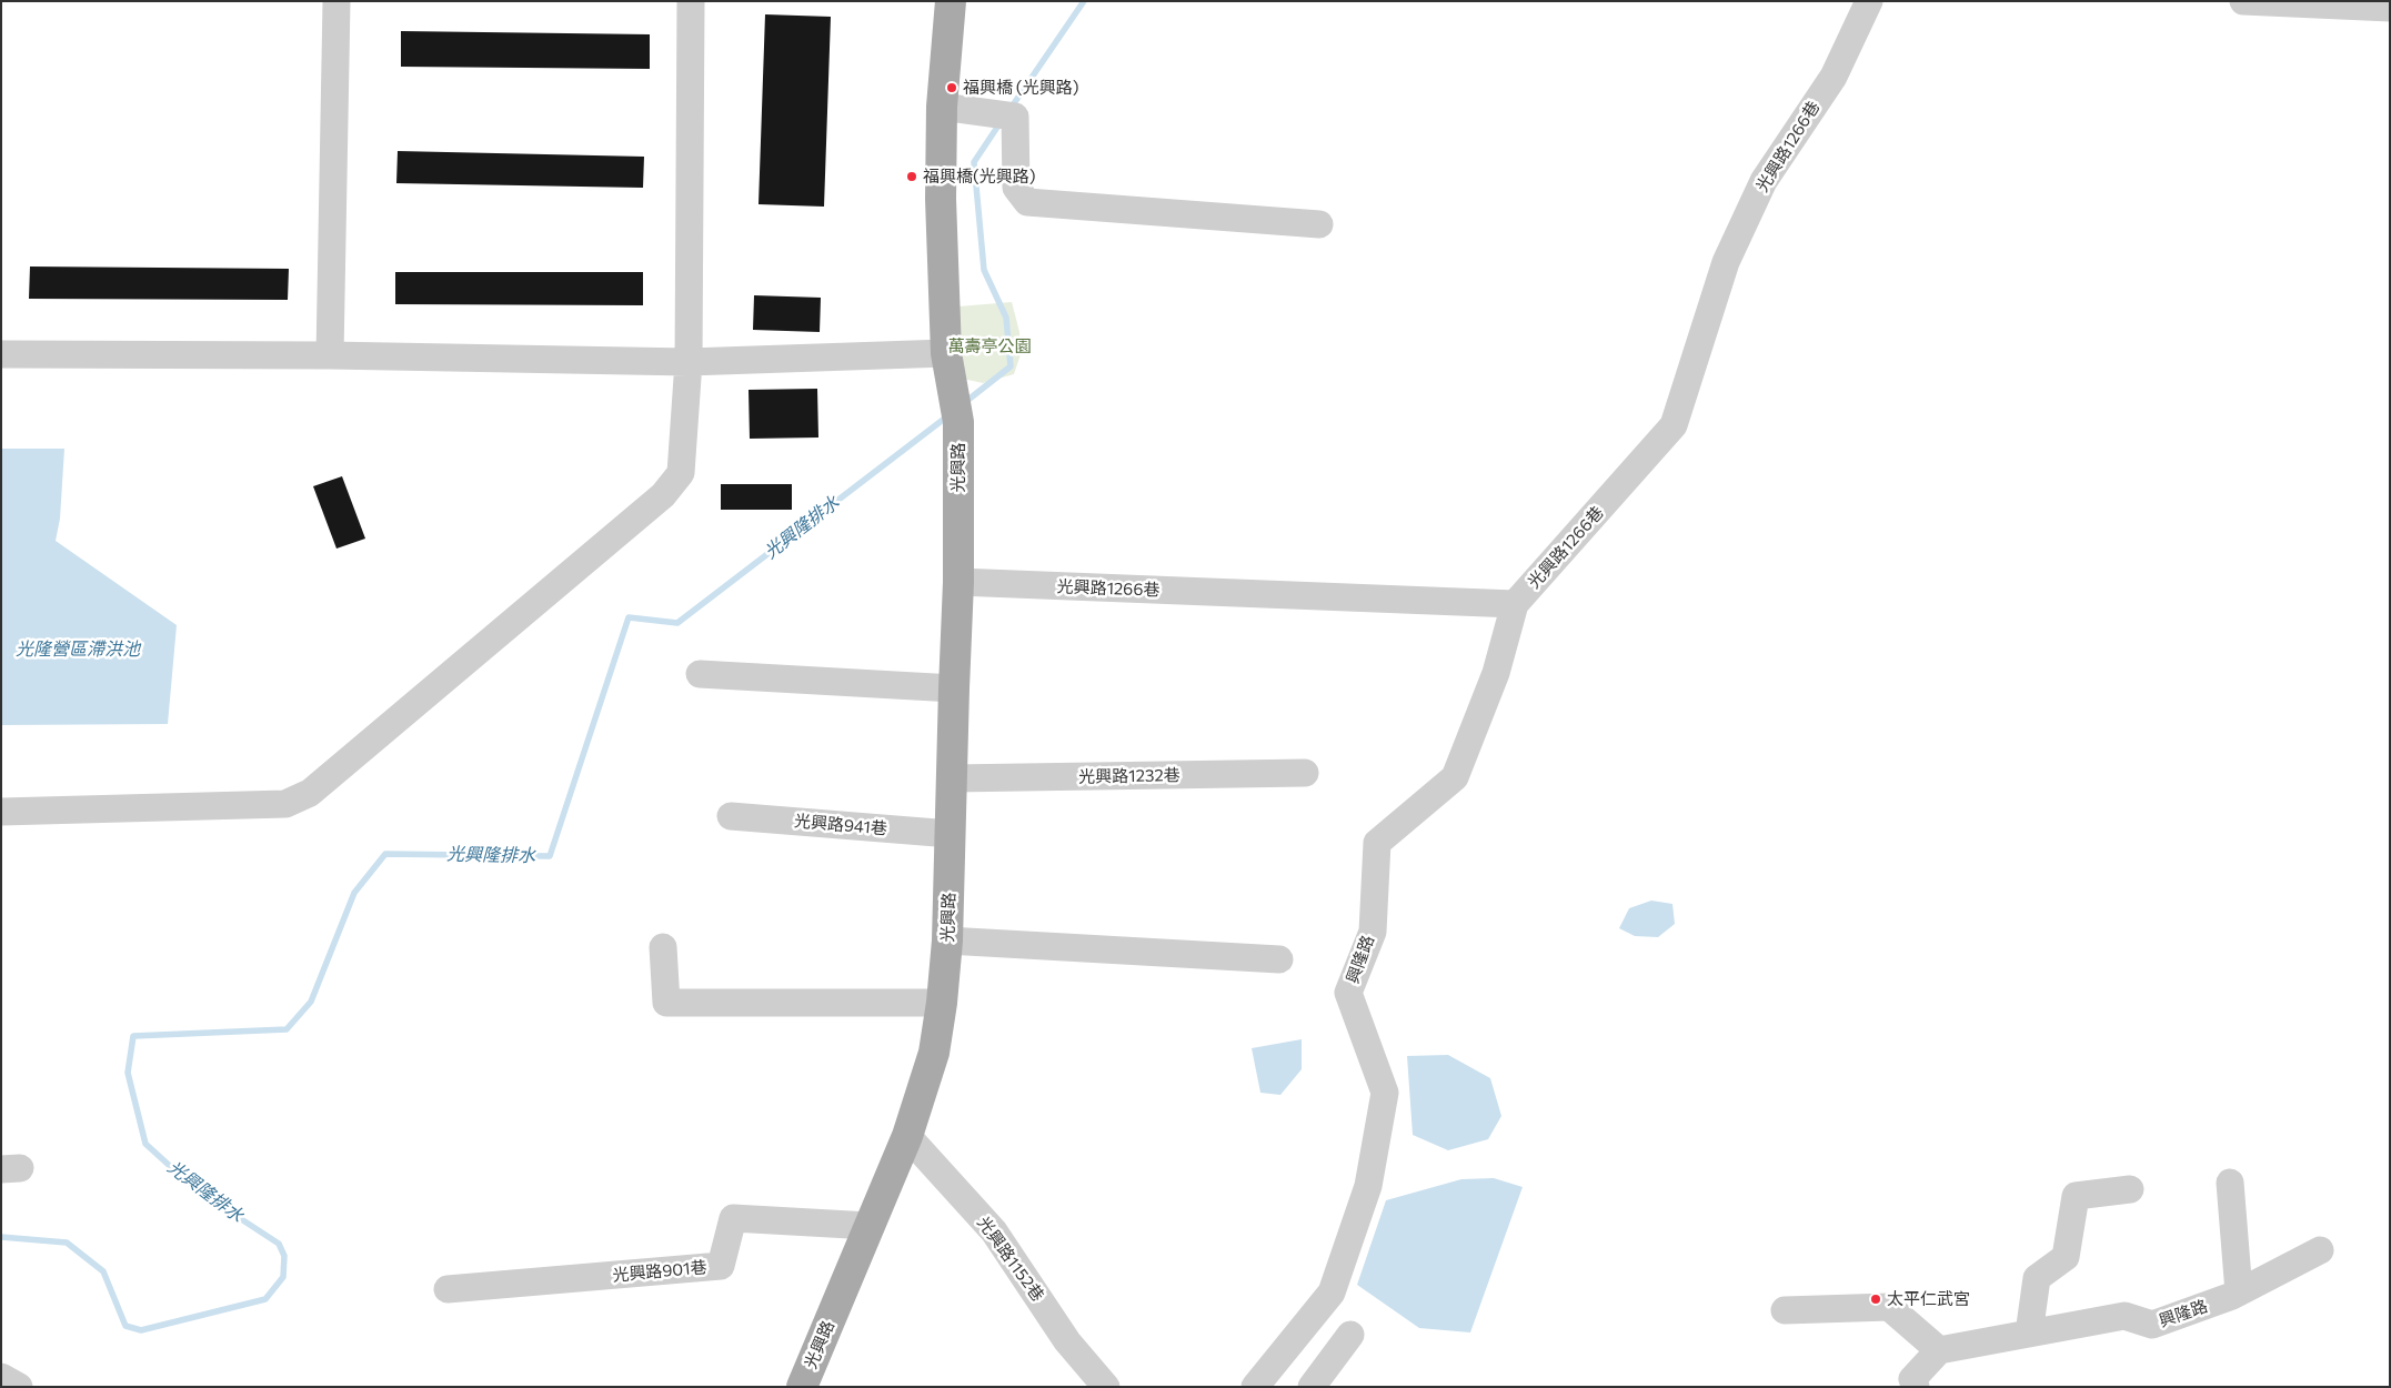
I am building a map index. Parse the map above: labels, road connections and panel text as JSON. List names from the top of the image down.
{
  "streets": {
    "main road": ["光興路"],
    "street": [
      "光興路1266巷",
      "光興路1232巷",
      "光興路941巷",
      "興隆路",
      "光興路1152巷",
      "光興路901巷"
    ]
  },
  "crossings": [
    ["光興路1266巷", "光興路"],
    ["光興路1266巷", "興隆路"],
    ["光興路", "光興路1232巷"],
    ["光興路", "光興路941巷"],
    ["光興路", "光興路1152巷"],
    ["光興路", "光興路901巷"]
  ],
  "water": ["光興隆排水", "光隆營區滯洪池"],
  "parks": ["萬壽亭公園"],
  "places": ["福興橋 (光興路)", "福興橋(光興路)", "太平仁武宮"]
}
